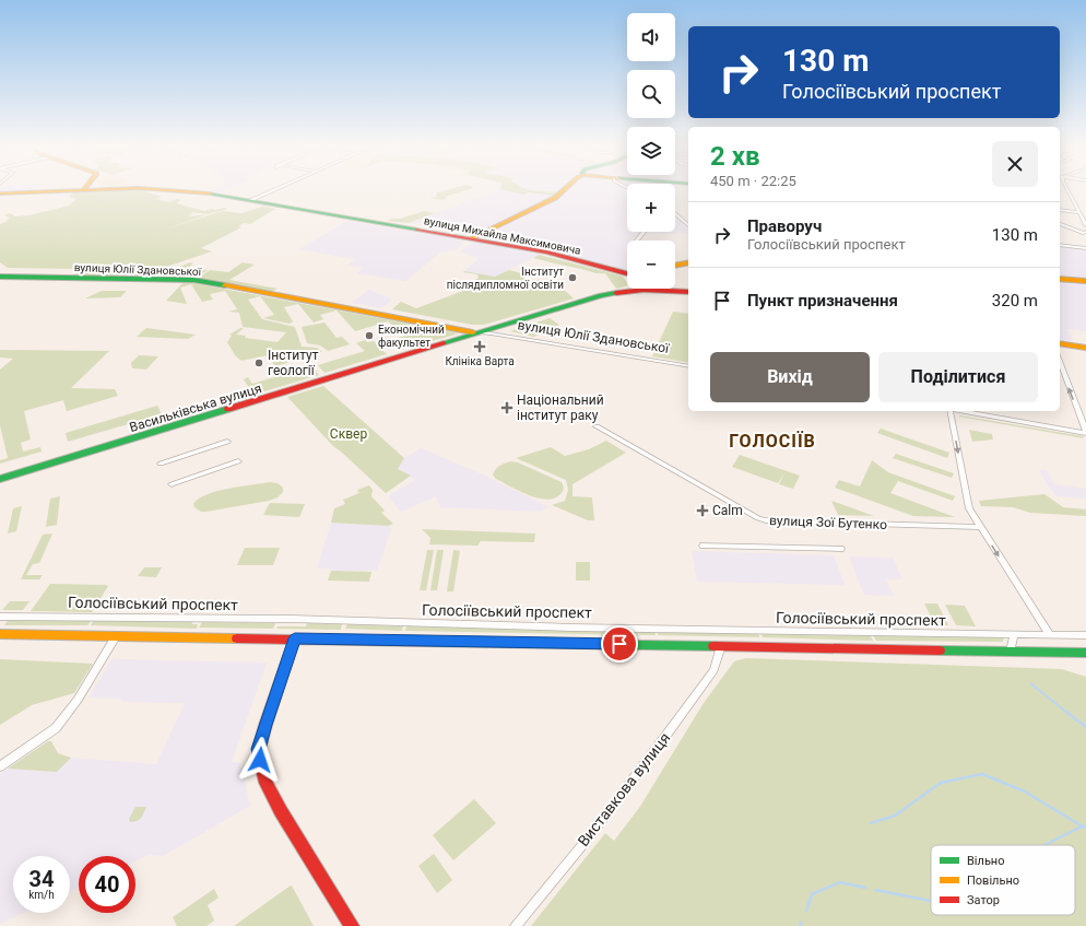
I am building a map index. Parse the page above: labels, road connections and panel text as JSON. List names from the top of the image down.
{
  "streets": {
    "main road": ["вулиця Михайла Максимовича", "вулиця Юлії Здановської", "Васильківська вулиця"],
    "street": ["вулиця Зої Бутенко", "Голосіївський проспект", "Виставкова вулиця"]
  },
  "crossings": [
    ["вулиця Юлії Здановської", "Васильківська вулиця"]
  ],
  "districts": ["ГОЛОСІЇВ"],
  "parks": ["Сквер"],
  "places": {
    "other": ["Інститут післядипломної освіти", "Економічний факультет", "Інститут геології"],
    "health": ["Клініка Варта", "Національний інститут раку", "Calm"]
  },
  "legend": ["Вільно", "Повільно", "Затор"],
  "page": {
    "map_buttons": ["+", "−"],
    "turn": ["130 m", "Голосіївський проспект"],
    "heading": ["2 хв", "450 m · 22:25"],
    "list": [
      {
        "name": "Праворуч",
        "note": "Голосіївський проспект",
        "value": "130 m"
      },
      {
        "name": "Пункт призначення",
        "value": "320 m"
      }
    ],
    "buttons": ["Вихід", "Поділитися"],
    "speed": "34 km/h",
    "limit": "40"
  }
}
